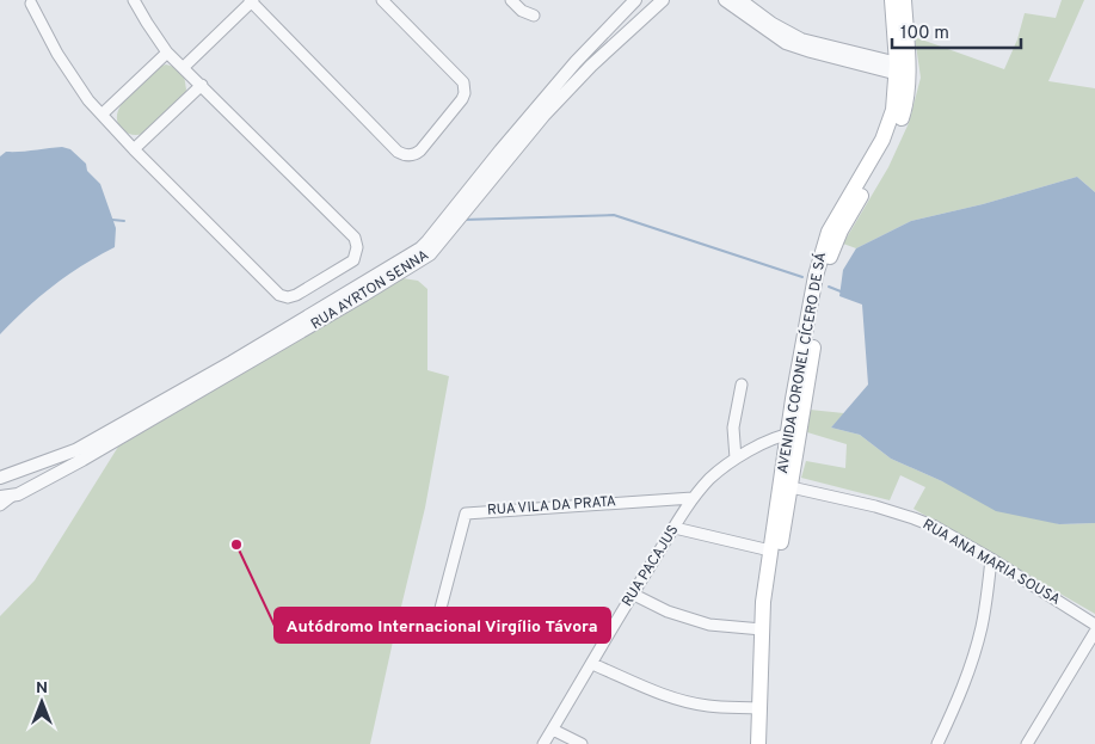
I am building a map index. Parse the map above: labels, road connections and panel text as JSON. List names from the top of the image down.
{
  "streets": {
    "main road": ["AVENIDA CORONEL CÍCERO DE SÁ"],
    "street": [
      "RUA AYRTON SENNA",
      "RUA VILA DA PRATA",
      "RUA ANA MARIA SOUSA",
      "RUA PACAJUS"
    ]
  },
  "crossings": [
    ["AVENIDA CORONEL CÍCERO DE SÁ", "RUA ANA MARIA SOUSA"],
    ["AVENIDA CORONEL CÍCERO DE SÁ", "RUA PACAJUS"],
    ["RUA VILA DA PRATA", "RUA PACAJUS"]
  ],
  "places": ["Autódromo Internacional Virgílio Távora"],
  "scale_bar": "100 m",
  "north": "top"
}
